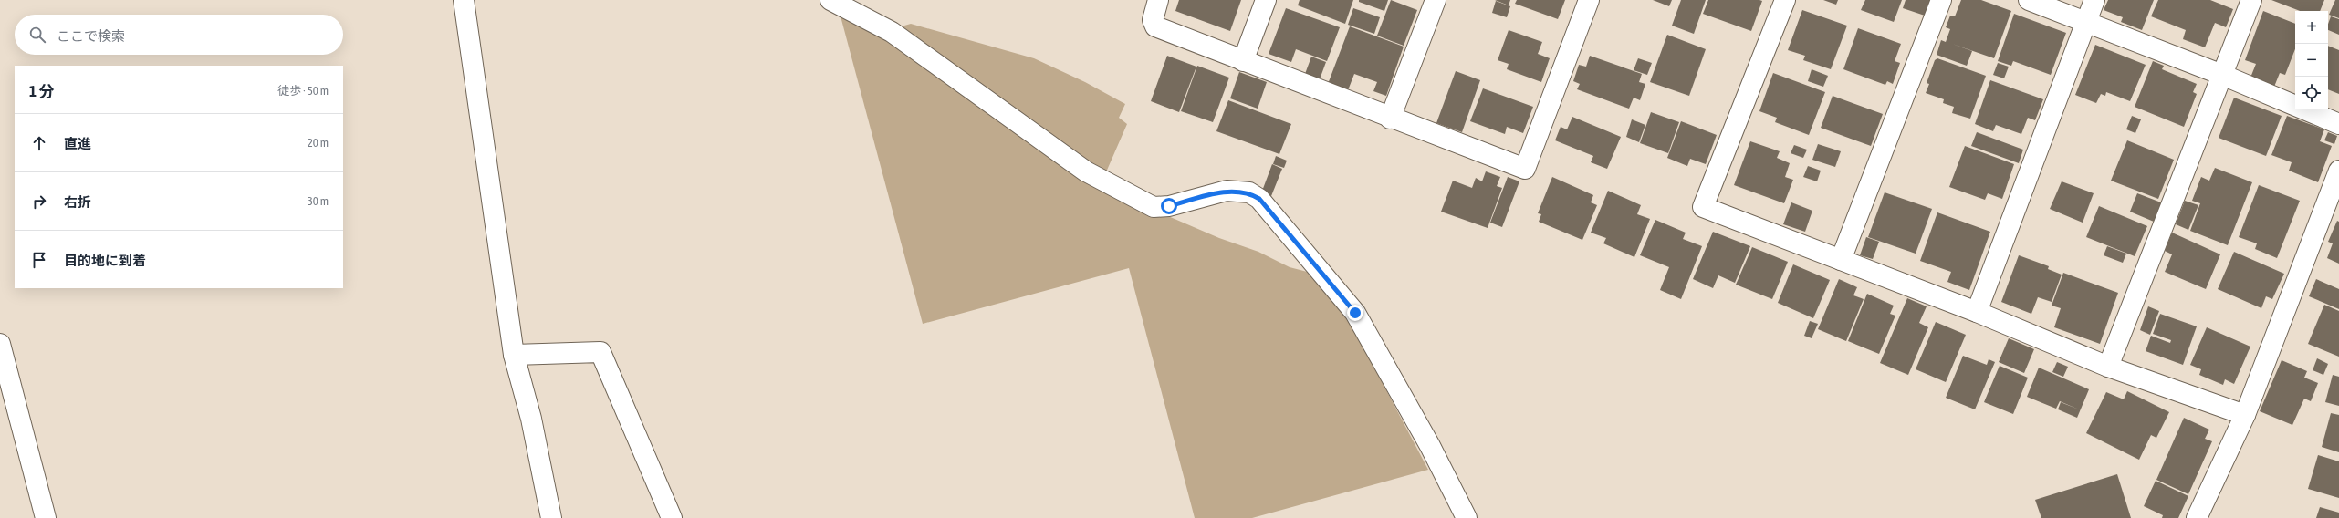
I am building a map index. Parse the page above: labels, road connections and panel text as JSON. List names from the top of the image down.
{
  "page": {
    "map_buttons": ["+", "−"],
    "search": "ここで検索",
    "heading": ["1 分", "徒歩 · 50 m"],
    "list": [
      ["直進", "20 m"],
      ["右折", "30 m"],
      "目的地に到着"
    ]
  }
}
